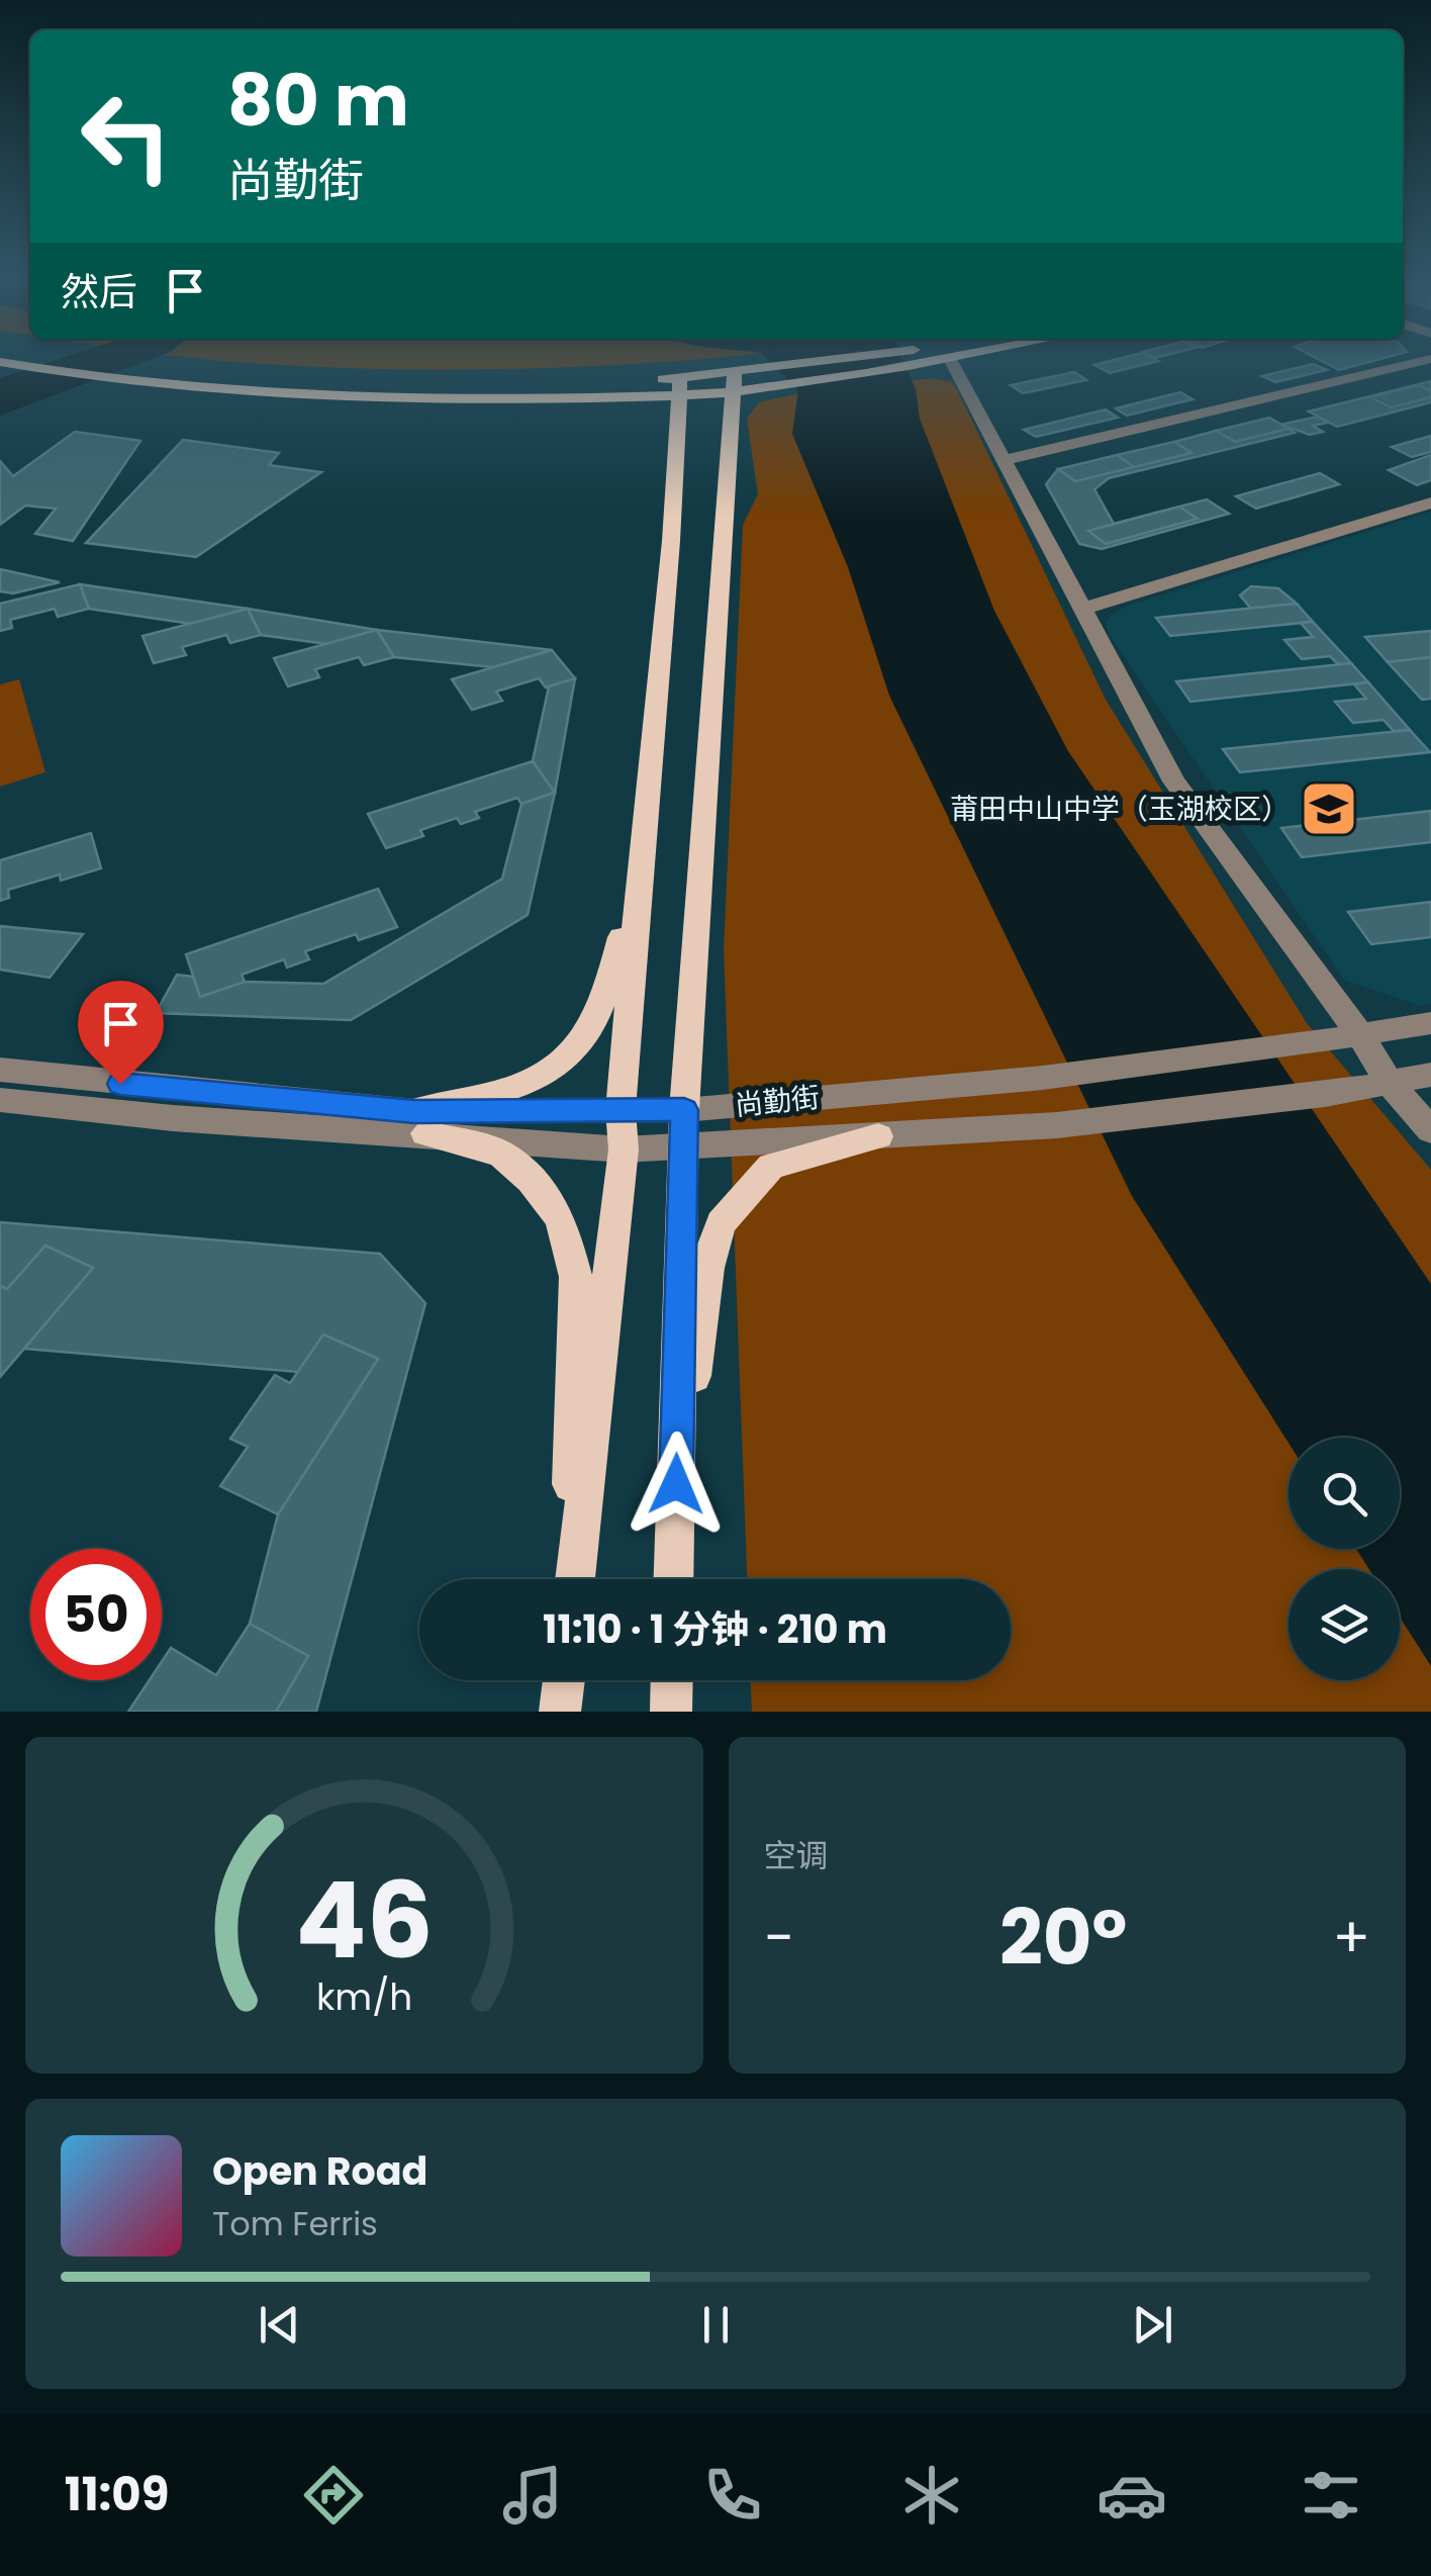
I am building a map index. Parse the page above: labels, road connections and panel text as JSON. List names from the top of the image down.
{
  "streets": {
    "street": ["尚勤街"]
  },
  "places": {
    "school or university": ["莆田中山中学（玉湖校区）"]
  },
  "page": {
    "turn": ["80 m", "尚勤街"],
    "then": "然后",
    "limit": "50",
    "trip": "11:10 · 1 分钟 · 210 m",
    "tile": "空调",
    "heat": ["−", "20°", "+"],
    "song": ["Open Road", "Tom Ferris"],
    "tabs": "11:09",
    "gauge": ["46", "km/h"]
  }
}
